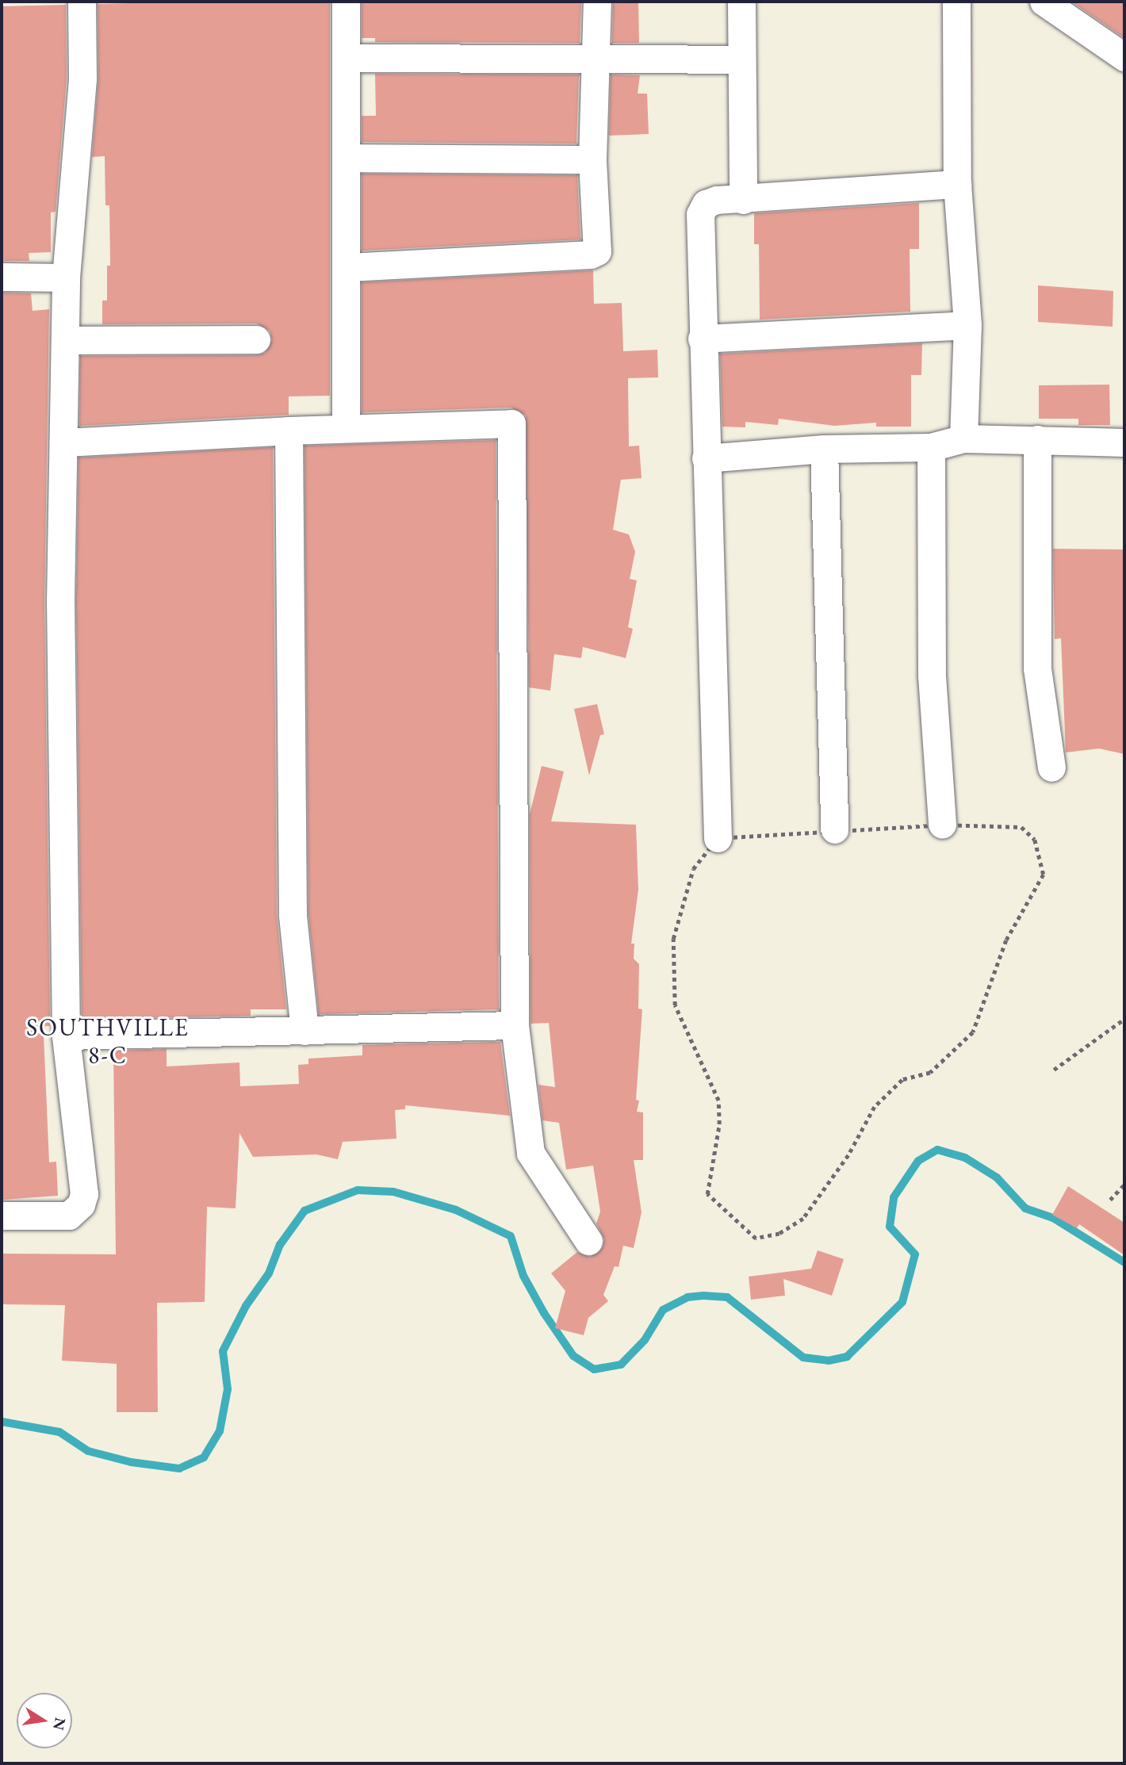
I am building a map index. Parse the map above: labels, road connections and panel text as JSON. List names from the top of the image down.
{
  "districts": ["SOUTHVILLE 8-C"],
  "north": "right"
}
